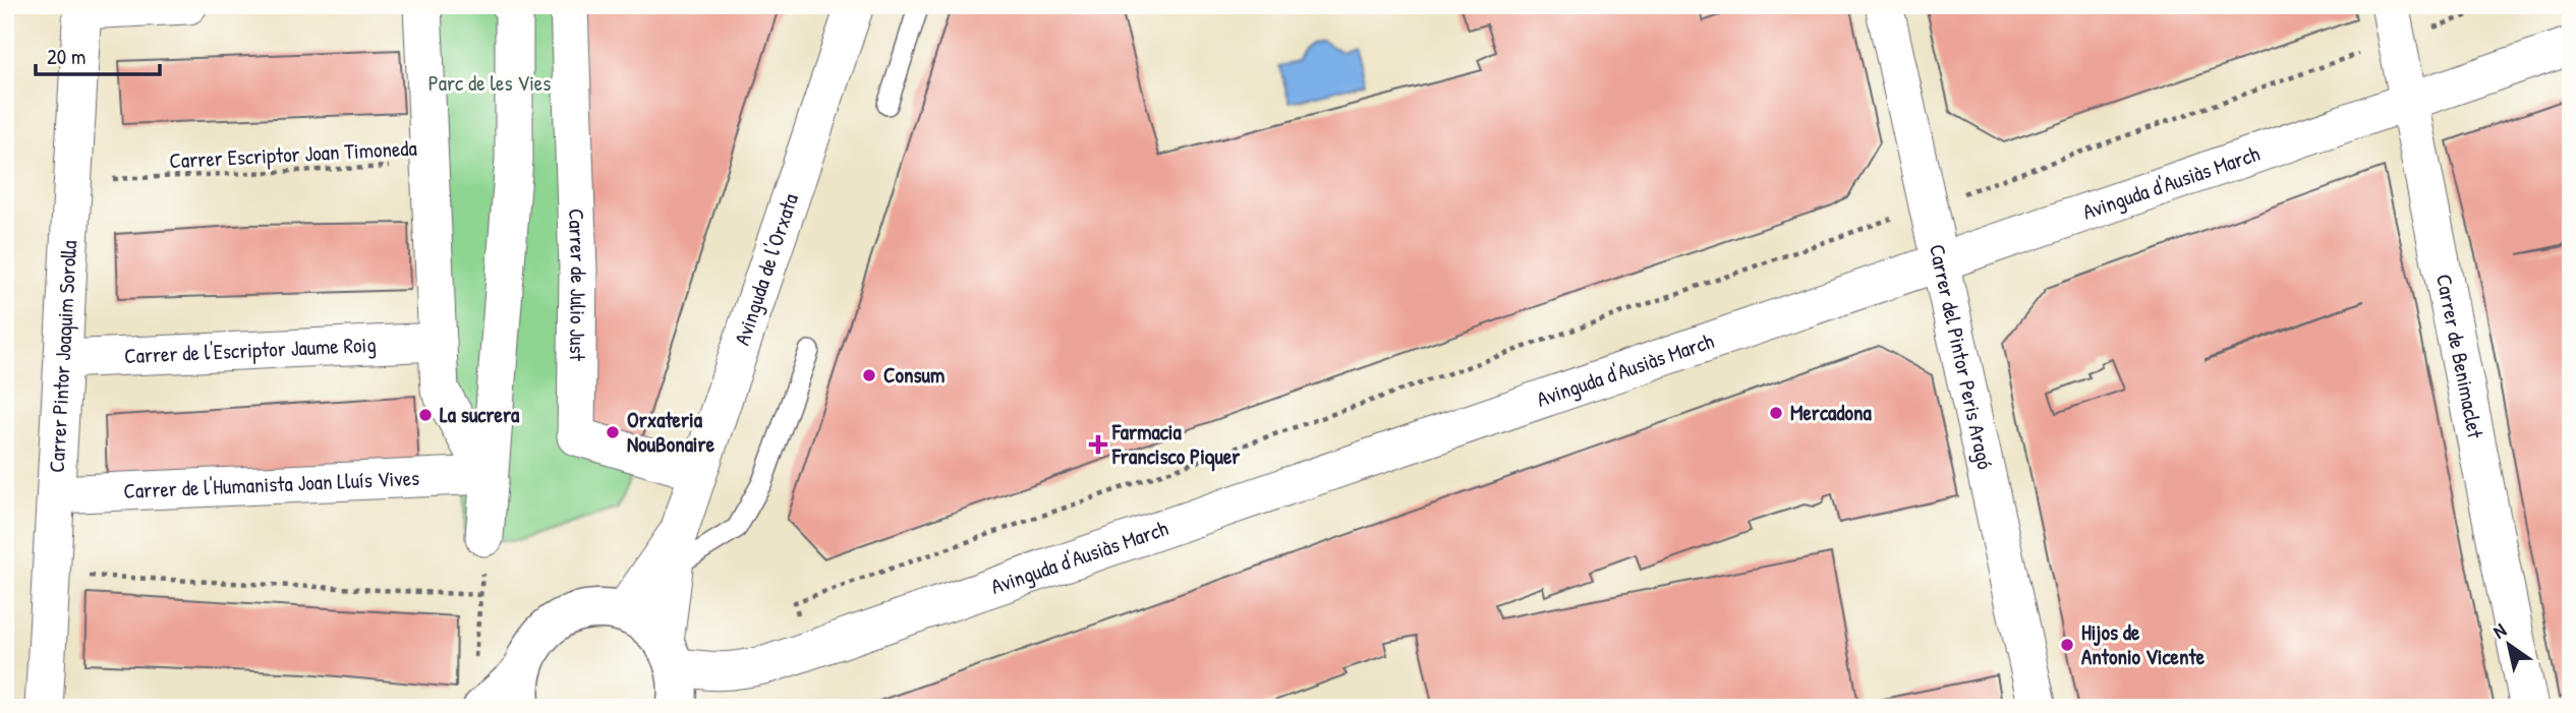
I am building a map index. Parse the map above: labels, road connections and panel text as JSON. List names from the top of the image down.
{
  "streets": {
    "street": [
      "Avinguda d'Ausiàs March",
      "Avinguda de l'Orxata",
      "Carrer de Julio Just",
      "Carrer de l'Escriptor Jaume Roig",
      "Carrer del Pintor Peris Aragó",
      "Carrer de Benimaclet",
      "Carrer Pintor Joaquim Sorolla",
      "Carrer de l'Humanista Joan Lluís Vives"
    ],
    "path": ["Carrer Escriptor Joan Timoneda"]
  },
  "crossings": [
    ["Carrer Escriptor Joan Timoneda", "Carrer Pintor Joaquim Sorolla"],
    ["Avinguda d'Ausiàs March", "Avinguda de l'Orxata"],
    ["Avinguda d'Ausiàs March", "Carrer del Pintor Peris Aragó"],
    ["Avinguda d'Ausiàs March", "Carrer de Benimaclet"],
    ["Avinguda de l'Orxata", "Carrer de Julio Just"],
    ["Carrer de l'Escriptor Jaume Roig", "Carrer Pintor Joaquim Sorolla"],
    ["Carrer Pintor Joaquim Sorolla", "Carrer de l'Humanista Joan Lluís Vives"]
  ],
  "parks": ["Parc de les Vies"],
  "places": {
    "other": [
      "Consum",
      "Mercadona",
      "La sucrera",
      "Orxateria NouBonaire",
      "Hijos de Antonio Vicente"
    ],
    "health": ["Farmacia Francisco Piquer"]
  },
  "scale_bar": "20 m",
  "north": "top left"
}
